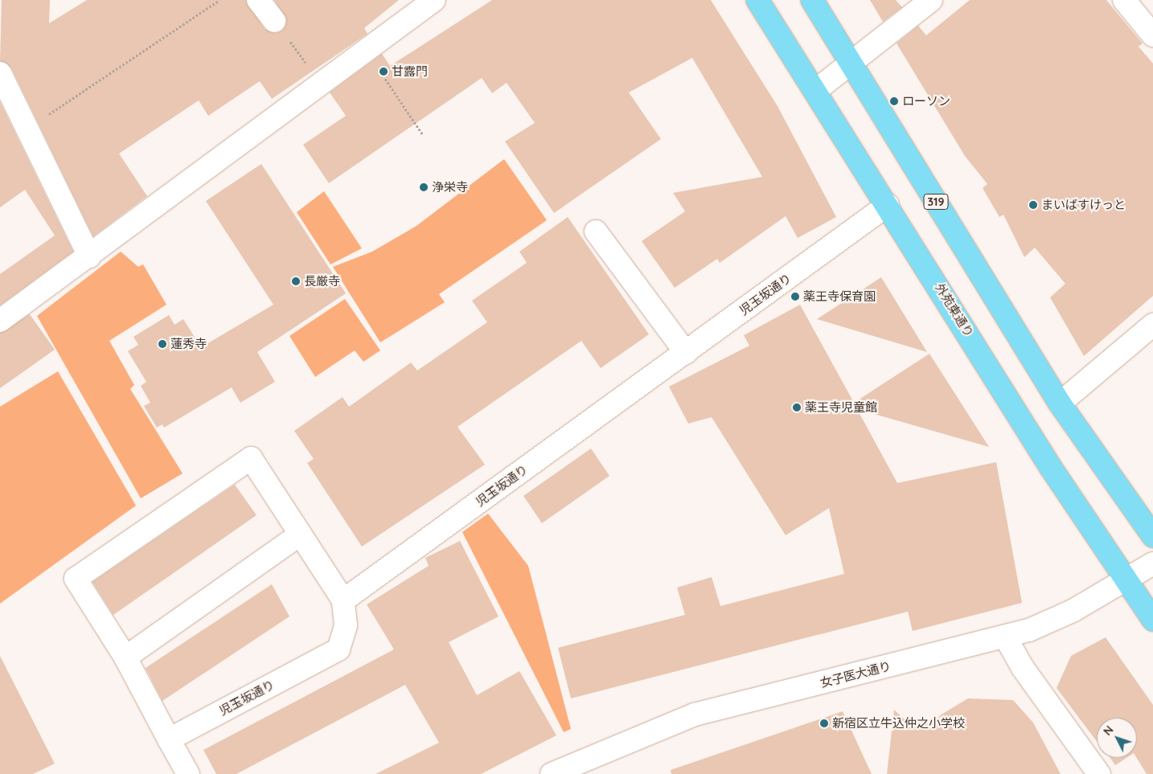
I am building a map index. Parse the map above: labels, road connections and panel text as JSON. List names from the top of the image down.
{
  "streets": {
    "main road": ["319", "外苑東通り"],
    "street": ["児玉坂通り", "女子医大通り"]
  },
  "crossings": [
    ["児玉坂通り", "外苑東通り"],
    ["外苑東通り", "女子医大通り"]
  ],
  "places": [
    "甘露門",
    "ローソン",
    "浄栄寺",
    "まいばすけっと",
    "長厳寺",
    "薬王寺保育園",
    "蓮秀寺",
    "薬王寺児童館",
    "新宿区立牛込仲之小学校"
  ],
  "north": "top left"
}
